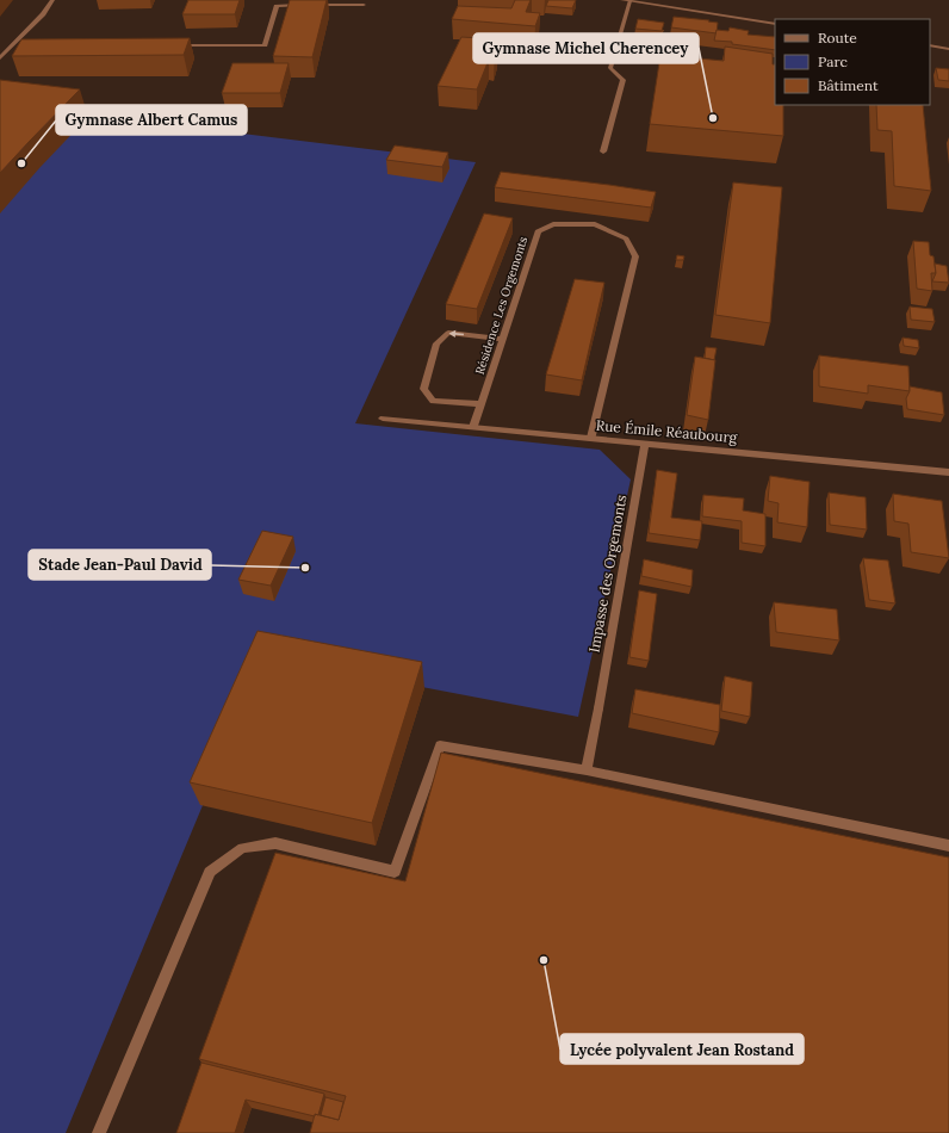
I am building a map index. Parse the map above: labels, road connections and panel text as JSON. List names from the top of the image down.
{
  "streets": {
    "street": ["Résidence Les Orgemonts", "Rue Émile Réaubourg", "Impasse des Orgemonts"]
  },
  "crossings": [
    ["Résidence Les Orgemonts", "Rue Émile Réaubourg"],
    ["Rue Émile Réaubourg", "Impasse des Orgemonts"]
  ],
  "places": [
    "Gymnase Michel Cherencey",
    "Gymnase Albert Camus",
    "Stade Jean-Paul David",
    "Lycée polyvalent Jean Rostand"
  ],
  "legend": ["Route", "Parc", "Bâtiment"]
}
